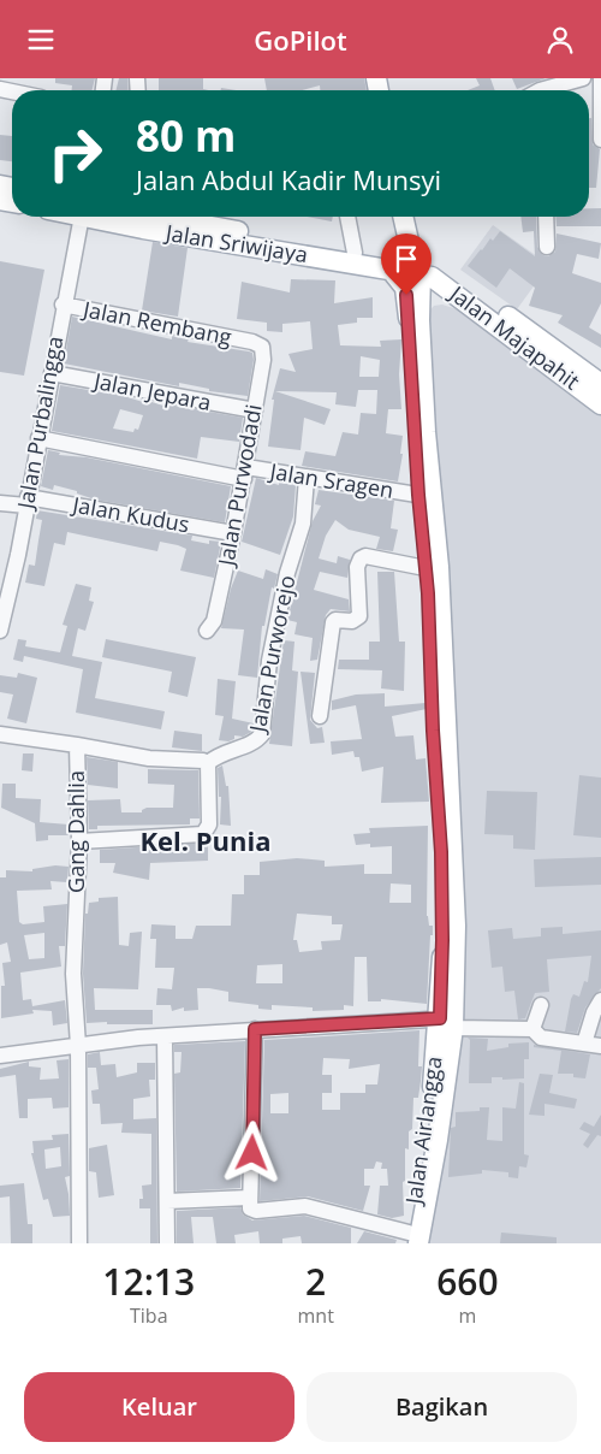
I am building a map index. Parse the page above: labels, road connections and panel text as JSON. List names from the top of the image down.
{
  "streets": {
    "main road": ["Jalan Sriwijaya", "Jalan Majapahit", "Jalan Airlangga"],
    "street": [
      "Jalan Rembang",
      "Jalan Jepara",
      "Jalan Purbalingga",
      "Jalan Sragen",
      "Jalan Purwodadi",
      "Jalan Kudus",
      "Jalan Purworejo",
      "Gang Dahlia"
    ]
  },
  "crossings": [
    ["Jalan Sriwijaya", "Jalan Majapahit"],
    ["Jalan Rembang", "Jalan Purbalingga"],
    ["Jalan Rembang", "Jalan Purwodadi"],
    ["Jalan Jepara", "Jalan Purbalingga"],
    ["Jalan Jepara", "Jalan Purwodadi"],
    ["Jalan Purbalingga", "Jalan Sragen"],
    ["Jalan Purbalingga", "Jalan Kudus"],
    ["Jalan Sragen", "Jalan Purwodadi"],
    ["Jalan Sragen", "Jalan Purworejo"],
    ["Jalan Sragen", "Jalan Airlangga"],
    ["Jalan Purwodadi", "Jalan Kudus"],
    ["Jalan Purworejo", "Gang Dahlia"]
  ],
  "districts": ["Kel. Punia"],
  "page": {
    "header": "GoPilot",
    "turn": ["80 m", "Jalan Abdul Kadir Munsyi"],
    "eta": [
      "12:13",
      "Tiba",
      "2",
      "mnt",
      "660",
      "m"
    ],
    "buttons": ["Keluar", "Bagikan"]
  }
}
